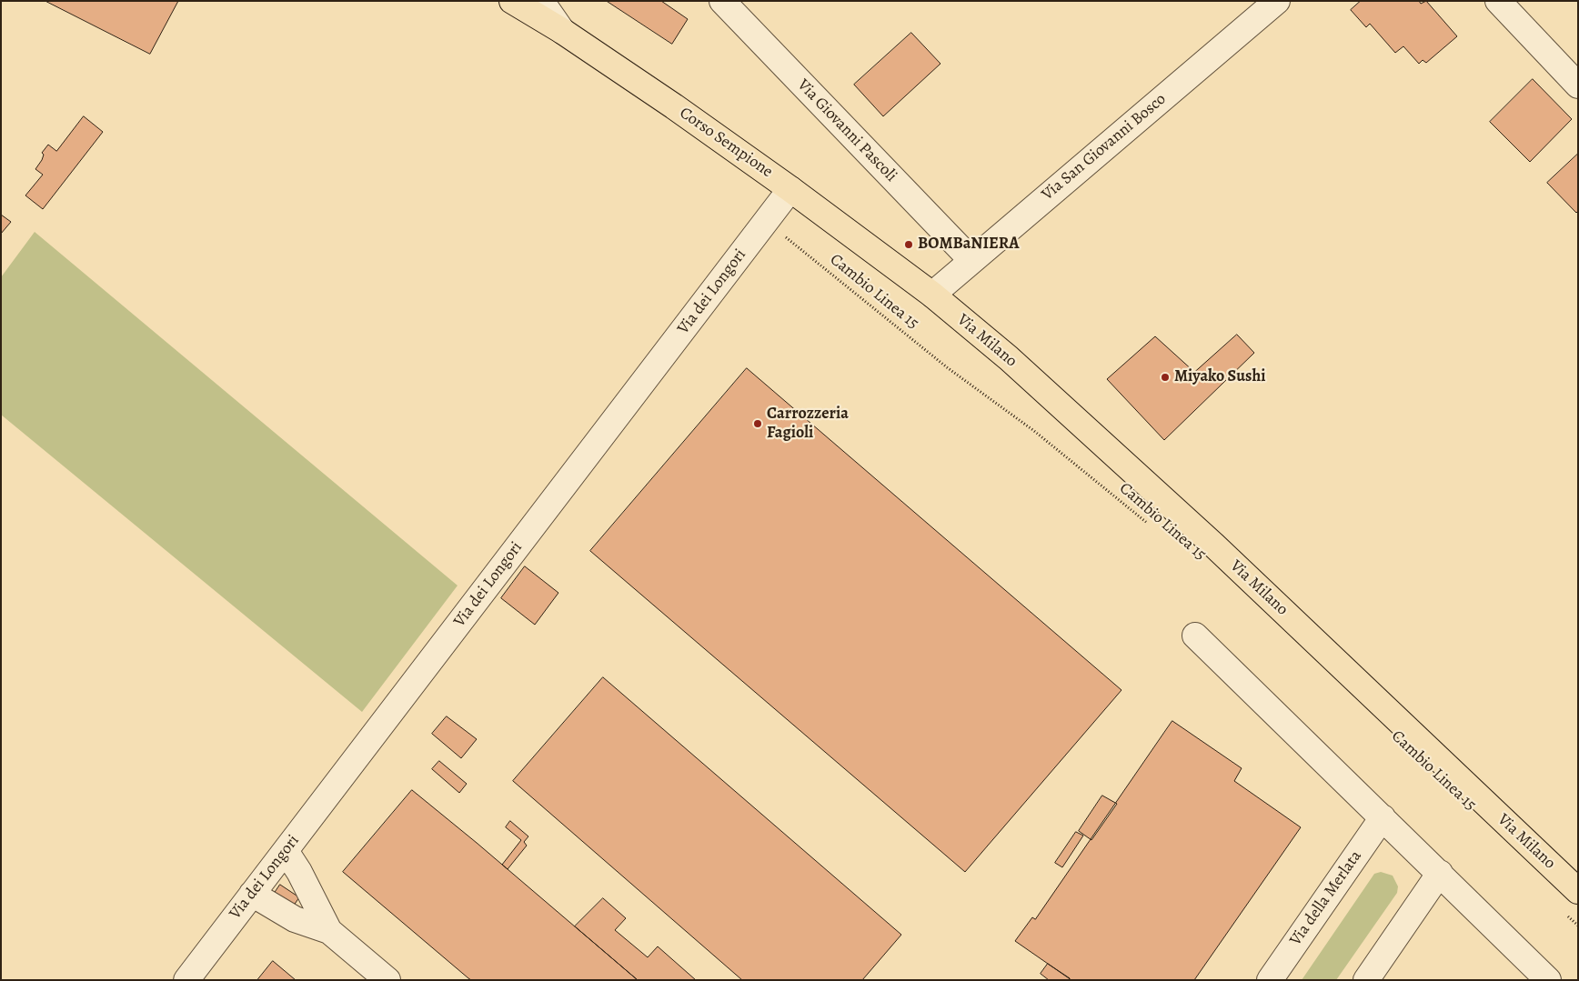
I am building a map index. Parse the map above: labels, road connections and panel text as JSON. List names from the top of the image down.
{
  "streets": {
    "main road": ["Corso Sempione", "Via Milano"],
    "street": [
      "Via Giovanni Pascoli",
      "Via San Giovanni Bosco",
      "Via dei Longori",
      "Via della Merlata"
    ],
    "path": ["Cambio Linea 15"]
  },
  "crossings": [
    ["Via Giovanni Pascoli", "Via San Giovanni Bosco"],
    ["Corso Sempione", "Via San Giovanni Bosco"],
    ["Corso Sempione", "Via dei Longori"],
    ["Corso Sempione", "Via Milano"],
    ["Via San Giovanni Bosco", "Via Milano"],
    ["Via dei Longori", "Cambio Linea 15"]
  ],
  "places": ["BOMBaNIERA", "Miyako Sushi", "Carrozzeria Fagioli"]
}
